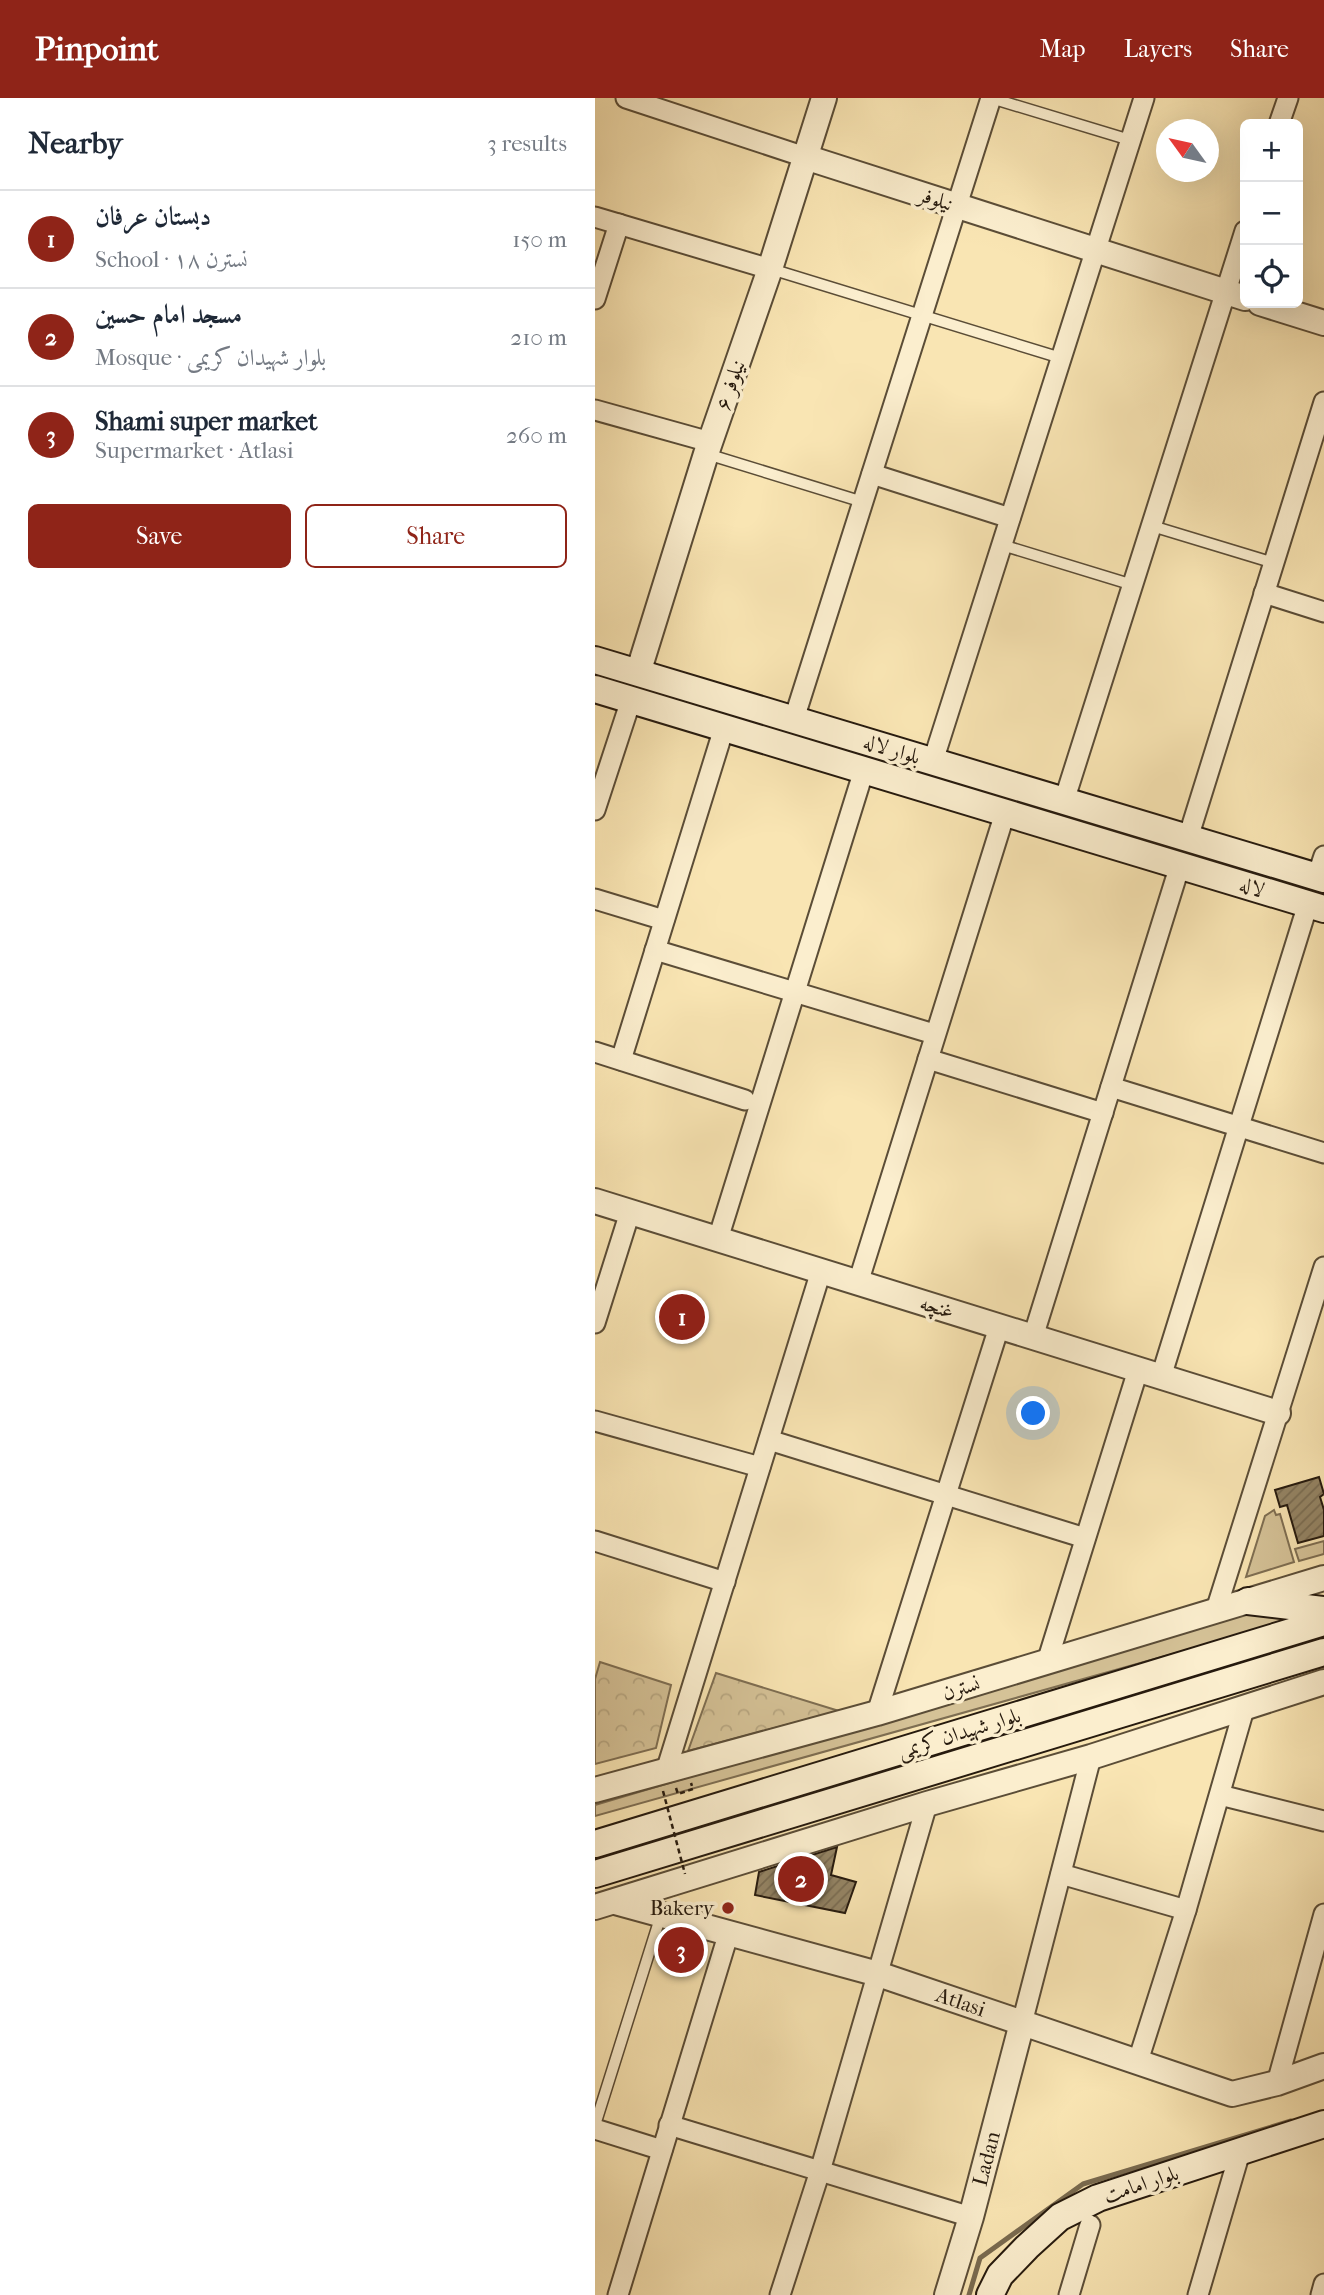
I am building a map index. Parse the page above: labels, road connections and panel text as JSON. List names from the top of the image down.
{
  "streets": {
    "main road": [
      "بلوار لاله",
      "لاله",
      "بلوار شهیدان کریمی",
      "بلوار امامت"
    ],
    "street": [
      "نیلوفر",
      "نیلوفر ۶",
      "غنچه",
      "نسترن",
      "Atlasi",
      "Ladan"
    ]
  },
  "crossings": [
    ["نیلوفر", "نیلوفر ۶"],
    ["نیلوفر ۶", "بلوار لاله"],
    ["بلوار لاله", "لاله"],
    ["Atlasi", "Ladan"]
  ],
  "places": ["Bakery"],
  "north": "top left",
  "page": {
    "header": "Pinpoint",
    "nav": ["Map", "Layers", "Share"],
    "heading": ["Nearby", "3 results"],
    "map_buttons": ["+", "−"],
    "list": [
      {
        "mark": "1",
        "name": "دبستان عرفان",
        "note": "School · نسترن ۱۸",
        "value": "150 m"
      },
      {
        "mark": "2",
        "name": "مسجد امام حسین",
        "note": "Mosque · بلوار شهیدان کریمی",
        "value": "210 m"
      },
      {
        "mark": "3",
        "name": "Shami super market",
        "note": "Supermarket · Atlasi",
        "value": "260 m"
      }
    ],
    "buttons": ["Save", "Share"],
    "pins": ["1", "2", "3"]
  }
}
